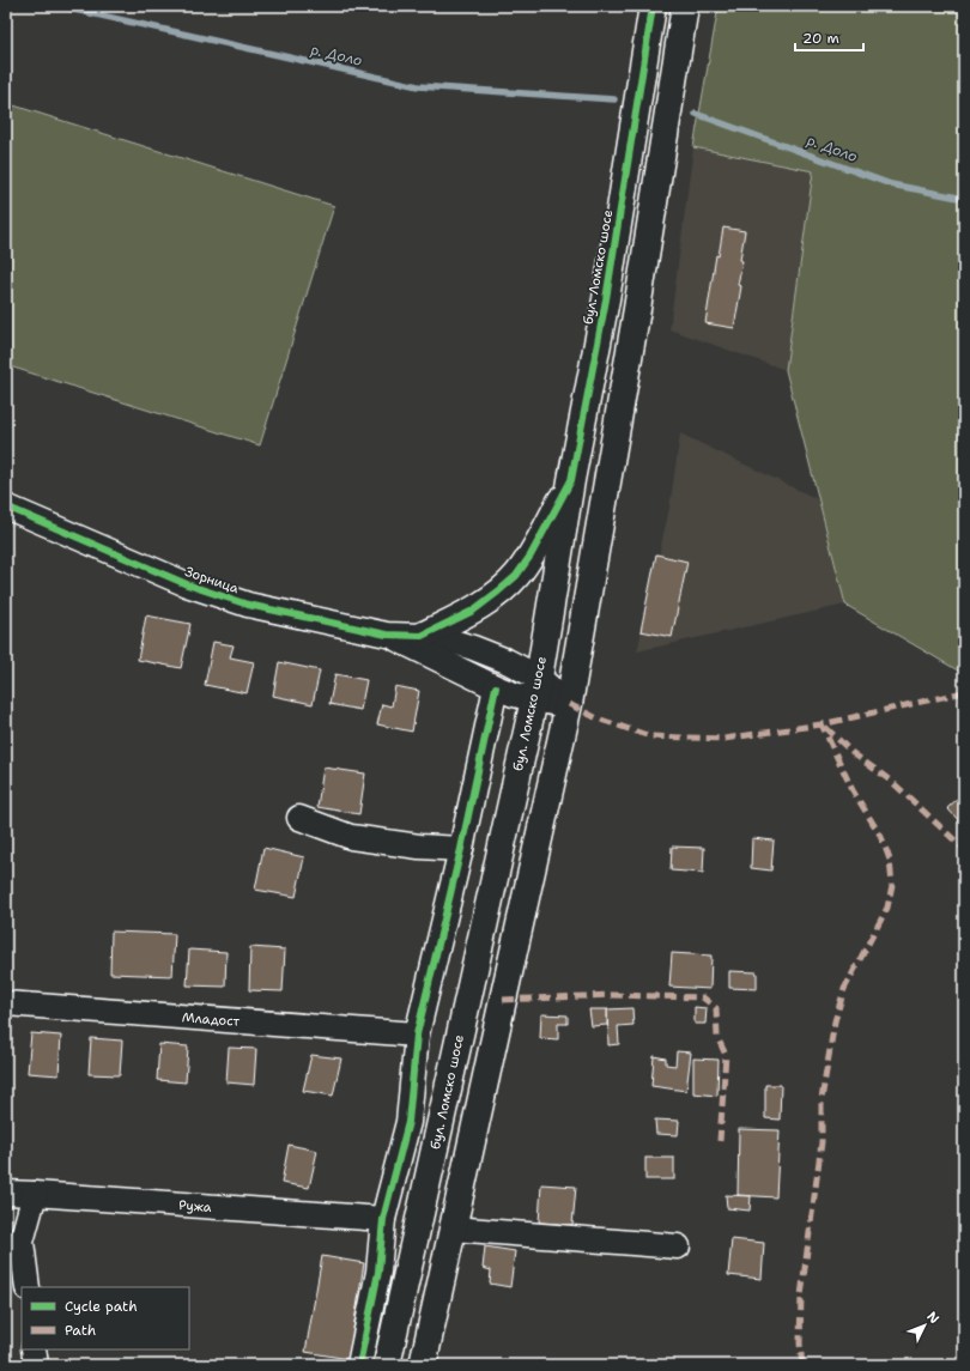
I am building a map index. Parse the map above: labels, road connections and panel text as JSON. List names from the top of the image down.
{
  "streets": {
    "main road": ["бул. Ломско шосе"],
    "street": ["Зорница", "Младост", "Ружа"]
  },
  "crossings": [
    ["бул. Ломско шосе", "Зорница"]
  ],
  "water": ["р. Доло"],
  "legend": ["Cycle path", "Path"],
  "scale_bar": "20 m",
  "north": "top right"
}
